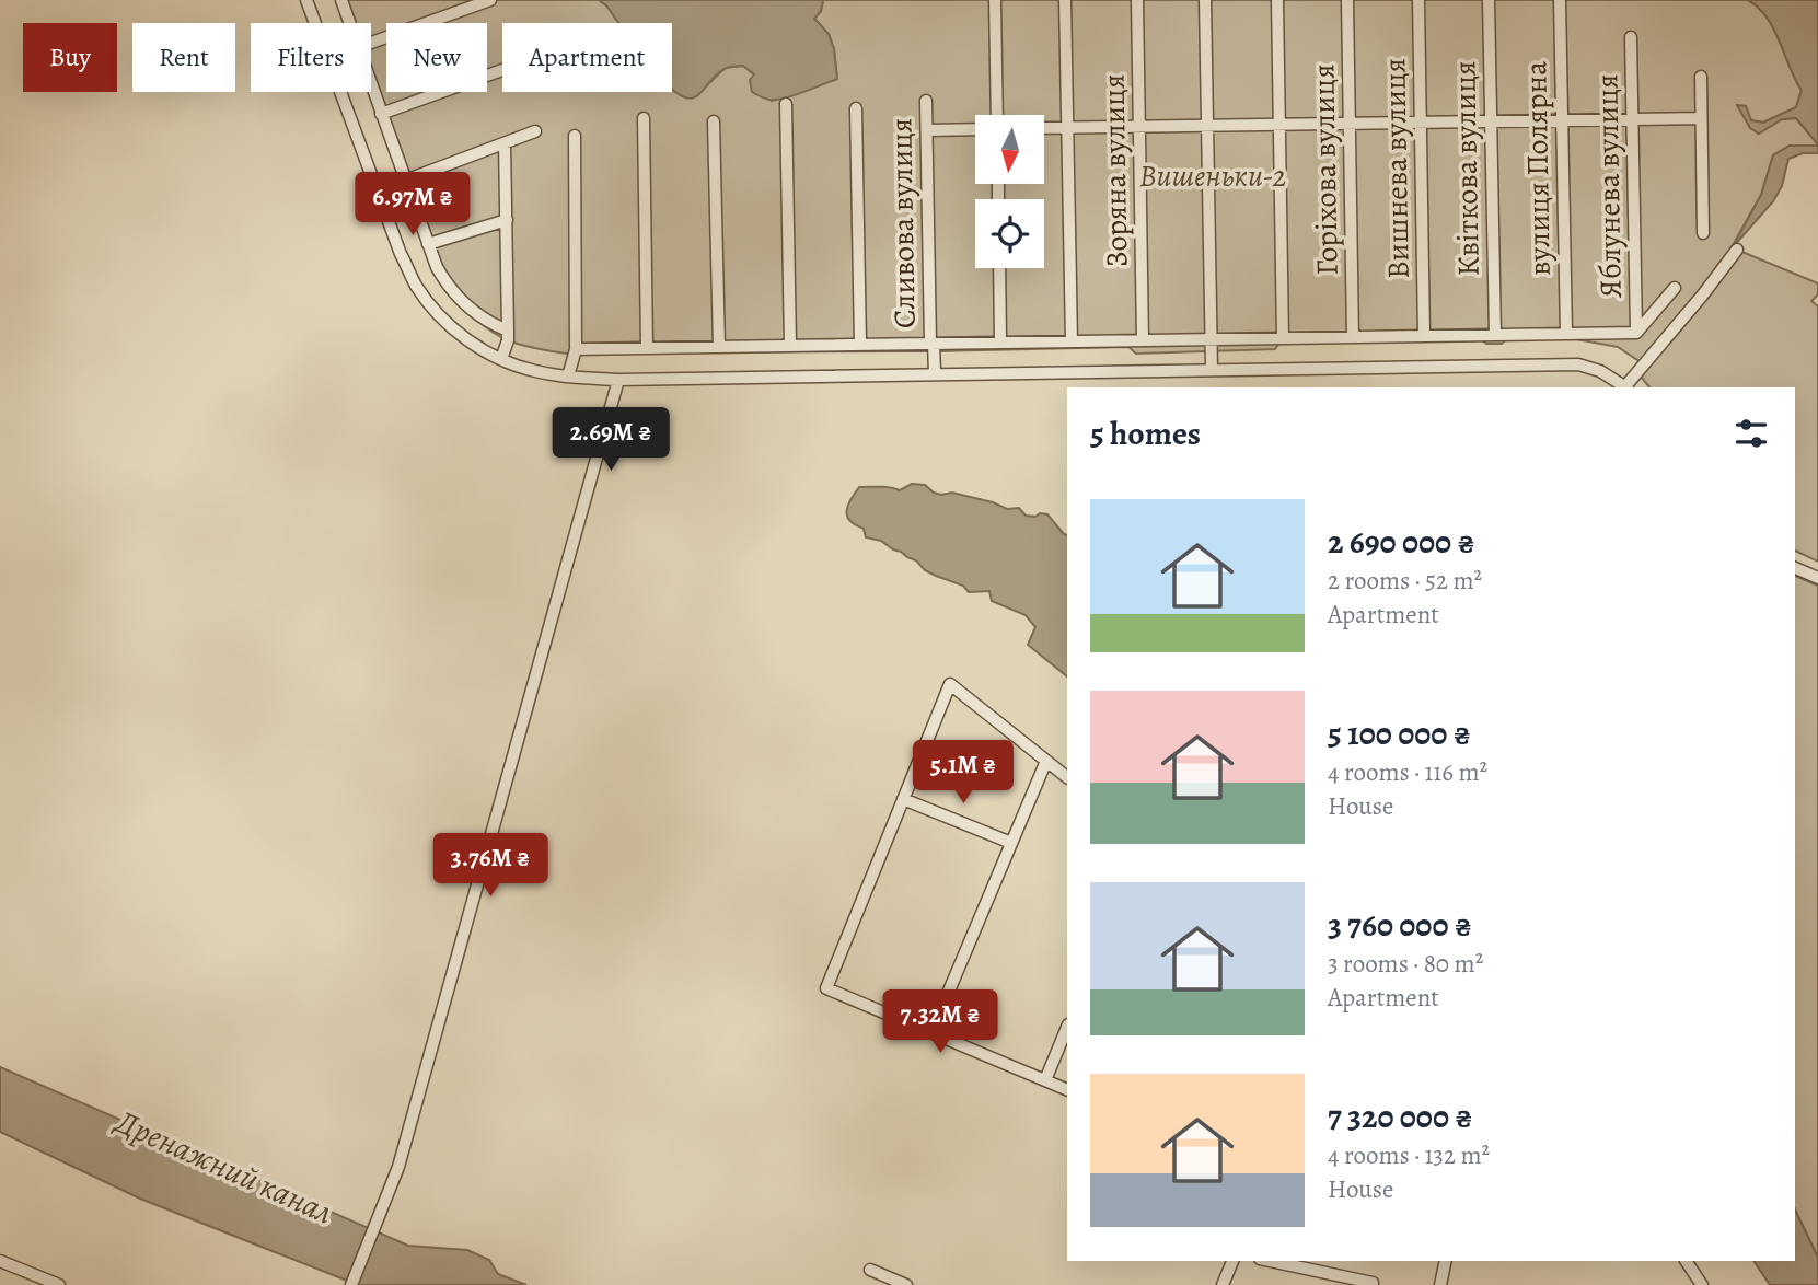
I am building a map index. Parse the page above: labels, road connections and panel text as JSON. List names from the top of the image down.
{
  "streets": {
    "street": [
      "Вишнева вулиця",
      "Квіткова вулиця",
      "вулиця Полярна",
      "Горіхова вулиця",
      "Зоряна вулиця",
      "Яблунева вулиця",
      "Сливова вулиця"
    ]
  },
  "water": ["Дренажний канал"],
  "parks": ["Вишеньки-2"],
  "north": "bottom",
  "page": {
    "chip": [
      "Buy",
      "Rent",
      "Filters",
      "New",
      "Apartment"
    ],
    "price": [
      "6.97M ₴",
      "2.69M ₴",
      "5.1M ₴",
      "3.76M ₴",
      "7.32M ₴"
    ],
    "heading": "5 homes",
    "list": [
      {
        "name": "2 690 000 ₴",
        "note": "2 rooms · 52 m² · Apartment"
      },
      {
        "name": "5 100 000 ₴",
        "note": "4 rooms · 116 m² · House"
      },
      {
        "name": "3 760 000 ₴",
        "note": "3 rooms · 80 m² · Apartment"
      },
      {
        "name": "7 320 000 ₴",
        "note": "4 rooms · 132 m² · House"
      }
    ]
  }
}
